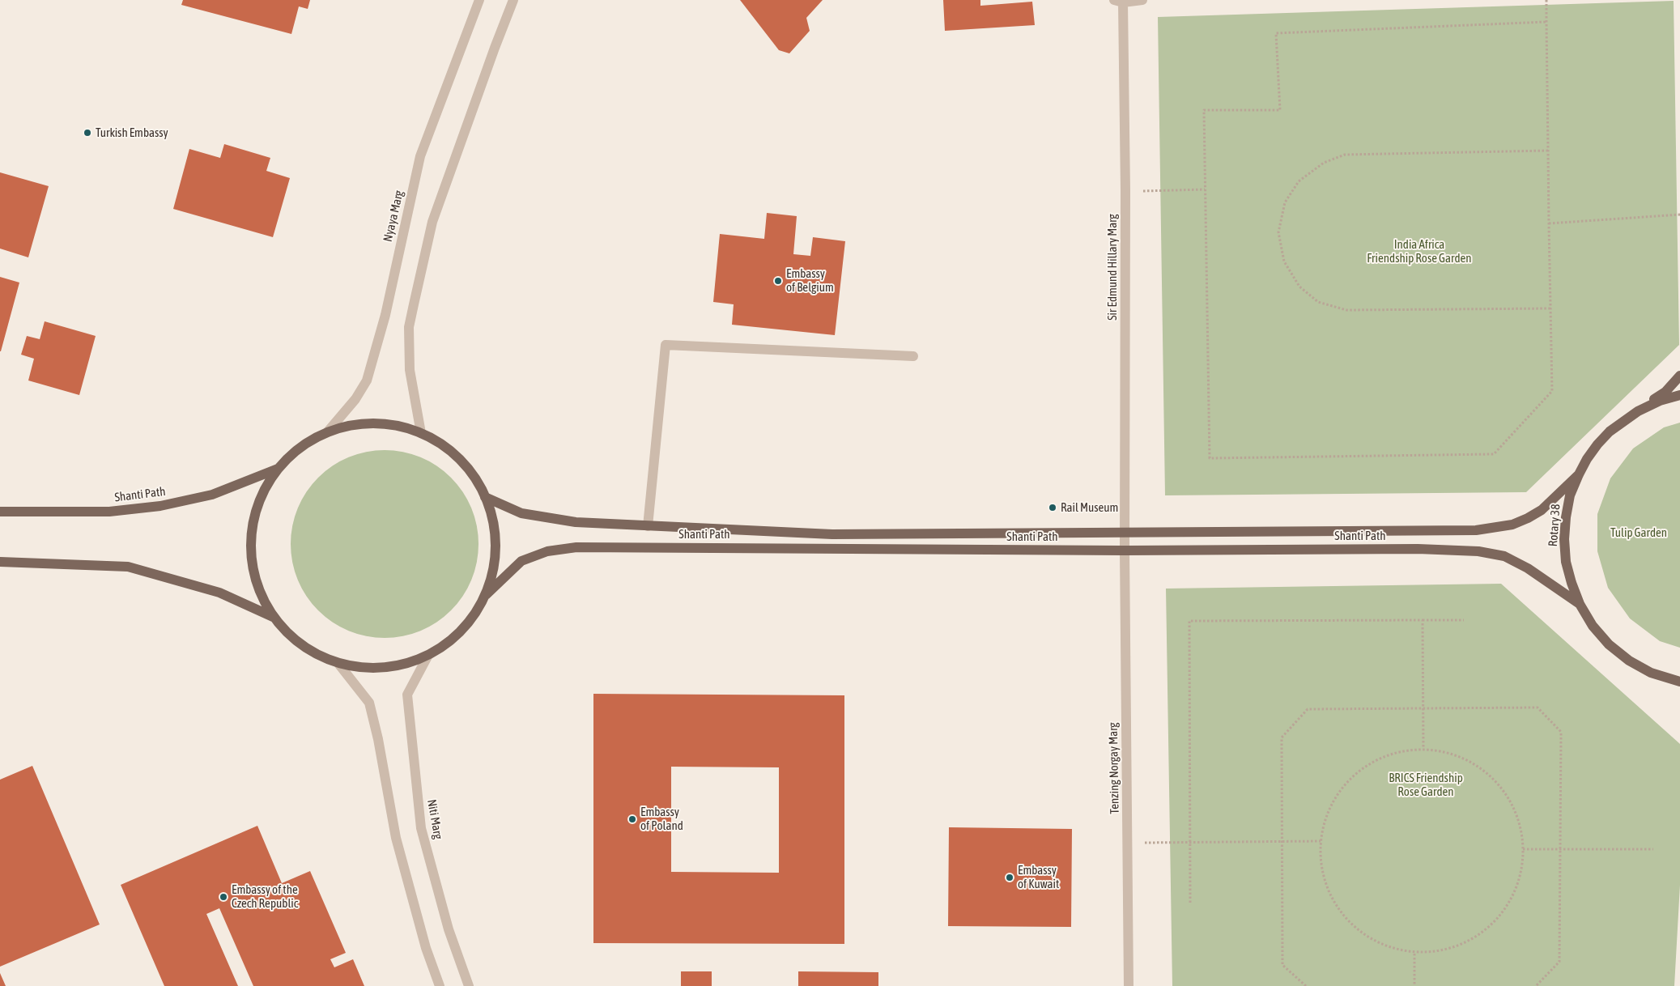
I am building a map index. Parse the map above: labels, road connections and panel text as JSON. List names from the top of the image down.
{
  "streets": {
    "main road": ["Shanti Path", "Rotary 38"],
    "street": [
      "Nyaya Marg",
      "Sir Edmund Hillary Marg",
      "Tenzing Norgay Marg",
      "Niti Marg"
    ]
  },
  "crossings": [
    ["Sir Edmund Hillary Marg", "Shanti Path"],
    ["Sir Edmund Hillary Marg", "Tenzing Norgay Marg"],
    ["Shanti Path", "Rotary 38"],
    ["Shanti Path", "Tenzing Norgay Marg"]
  ],
  "parks": ["India Africa Friendship Rose Garden", "Tulip Garden", "BRICS Friendship Rose Garden"],
  "places": [
    "Turkish Embassy",
    "Embassy of Belgium",
    "Rail Museum",
    "Embassy of Poland",
    "Embassy of Kuwait",
    "Embassy of the Czech Republic"
  ]
}
